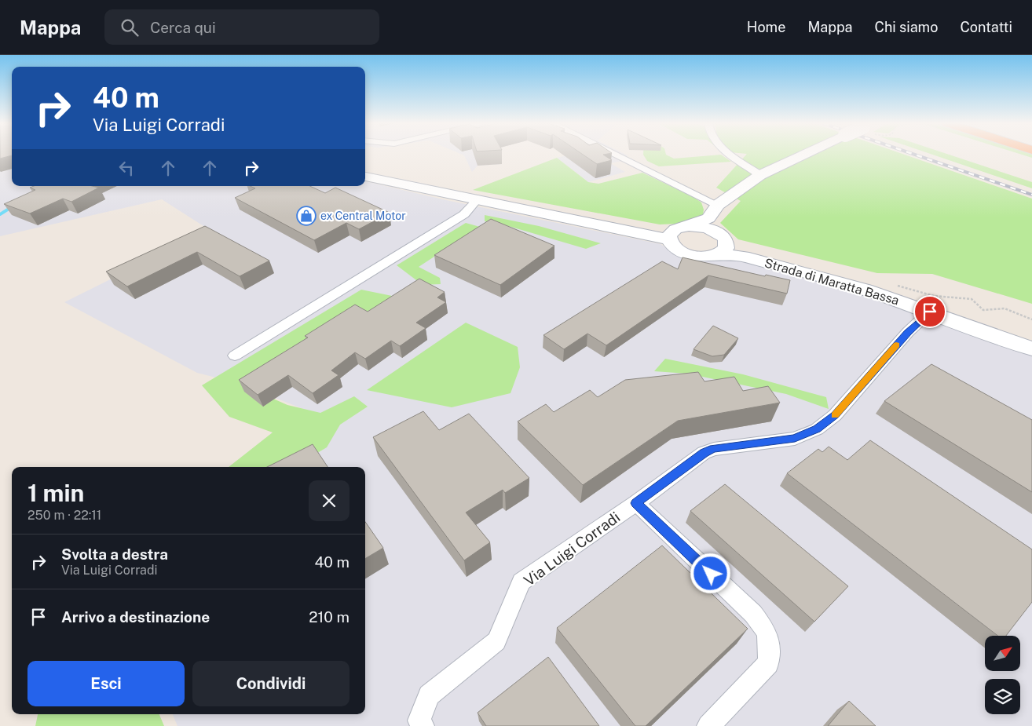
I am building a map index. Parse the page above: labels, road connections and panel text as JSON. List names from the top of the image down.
{
  "streets": {
    "main road": ["Strada di Maratta Bassa"],
    "street": ["Via Luigi Corradi"]
  },
  "crossings": [
    ["Strada di Maratta Bassa", "Via Luigi Corradi"]
  ],
  "places": {
    "shop": ["ex Central Motor"]
  },
  "north": "top right",
  "page": {
    "header": "Mappa",
    "search": "Cerca qui",
    "nav": [
      "Home",
      "Mappa",
      "Chi siamo",
      "Contatti"
    ],
    "turn": ["40 m", "Via Luigi Corradi"],
    "heading": ["1 min", "250 m · 22:11"],
    "list": [
      {
        "name": "Svolta a destra",
        "note": "Via Luigi Corradi",
        "value": "40 m"
      },
      {
        "name": "Arrivo a destinazione",
        "value": "210 m"
      }
    ],
    "buttons": ["Esci", "Condividi"]
  }
}
